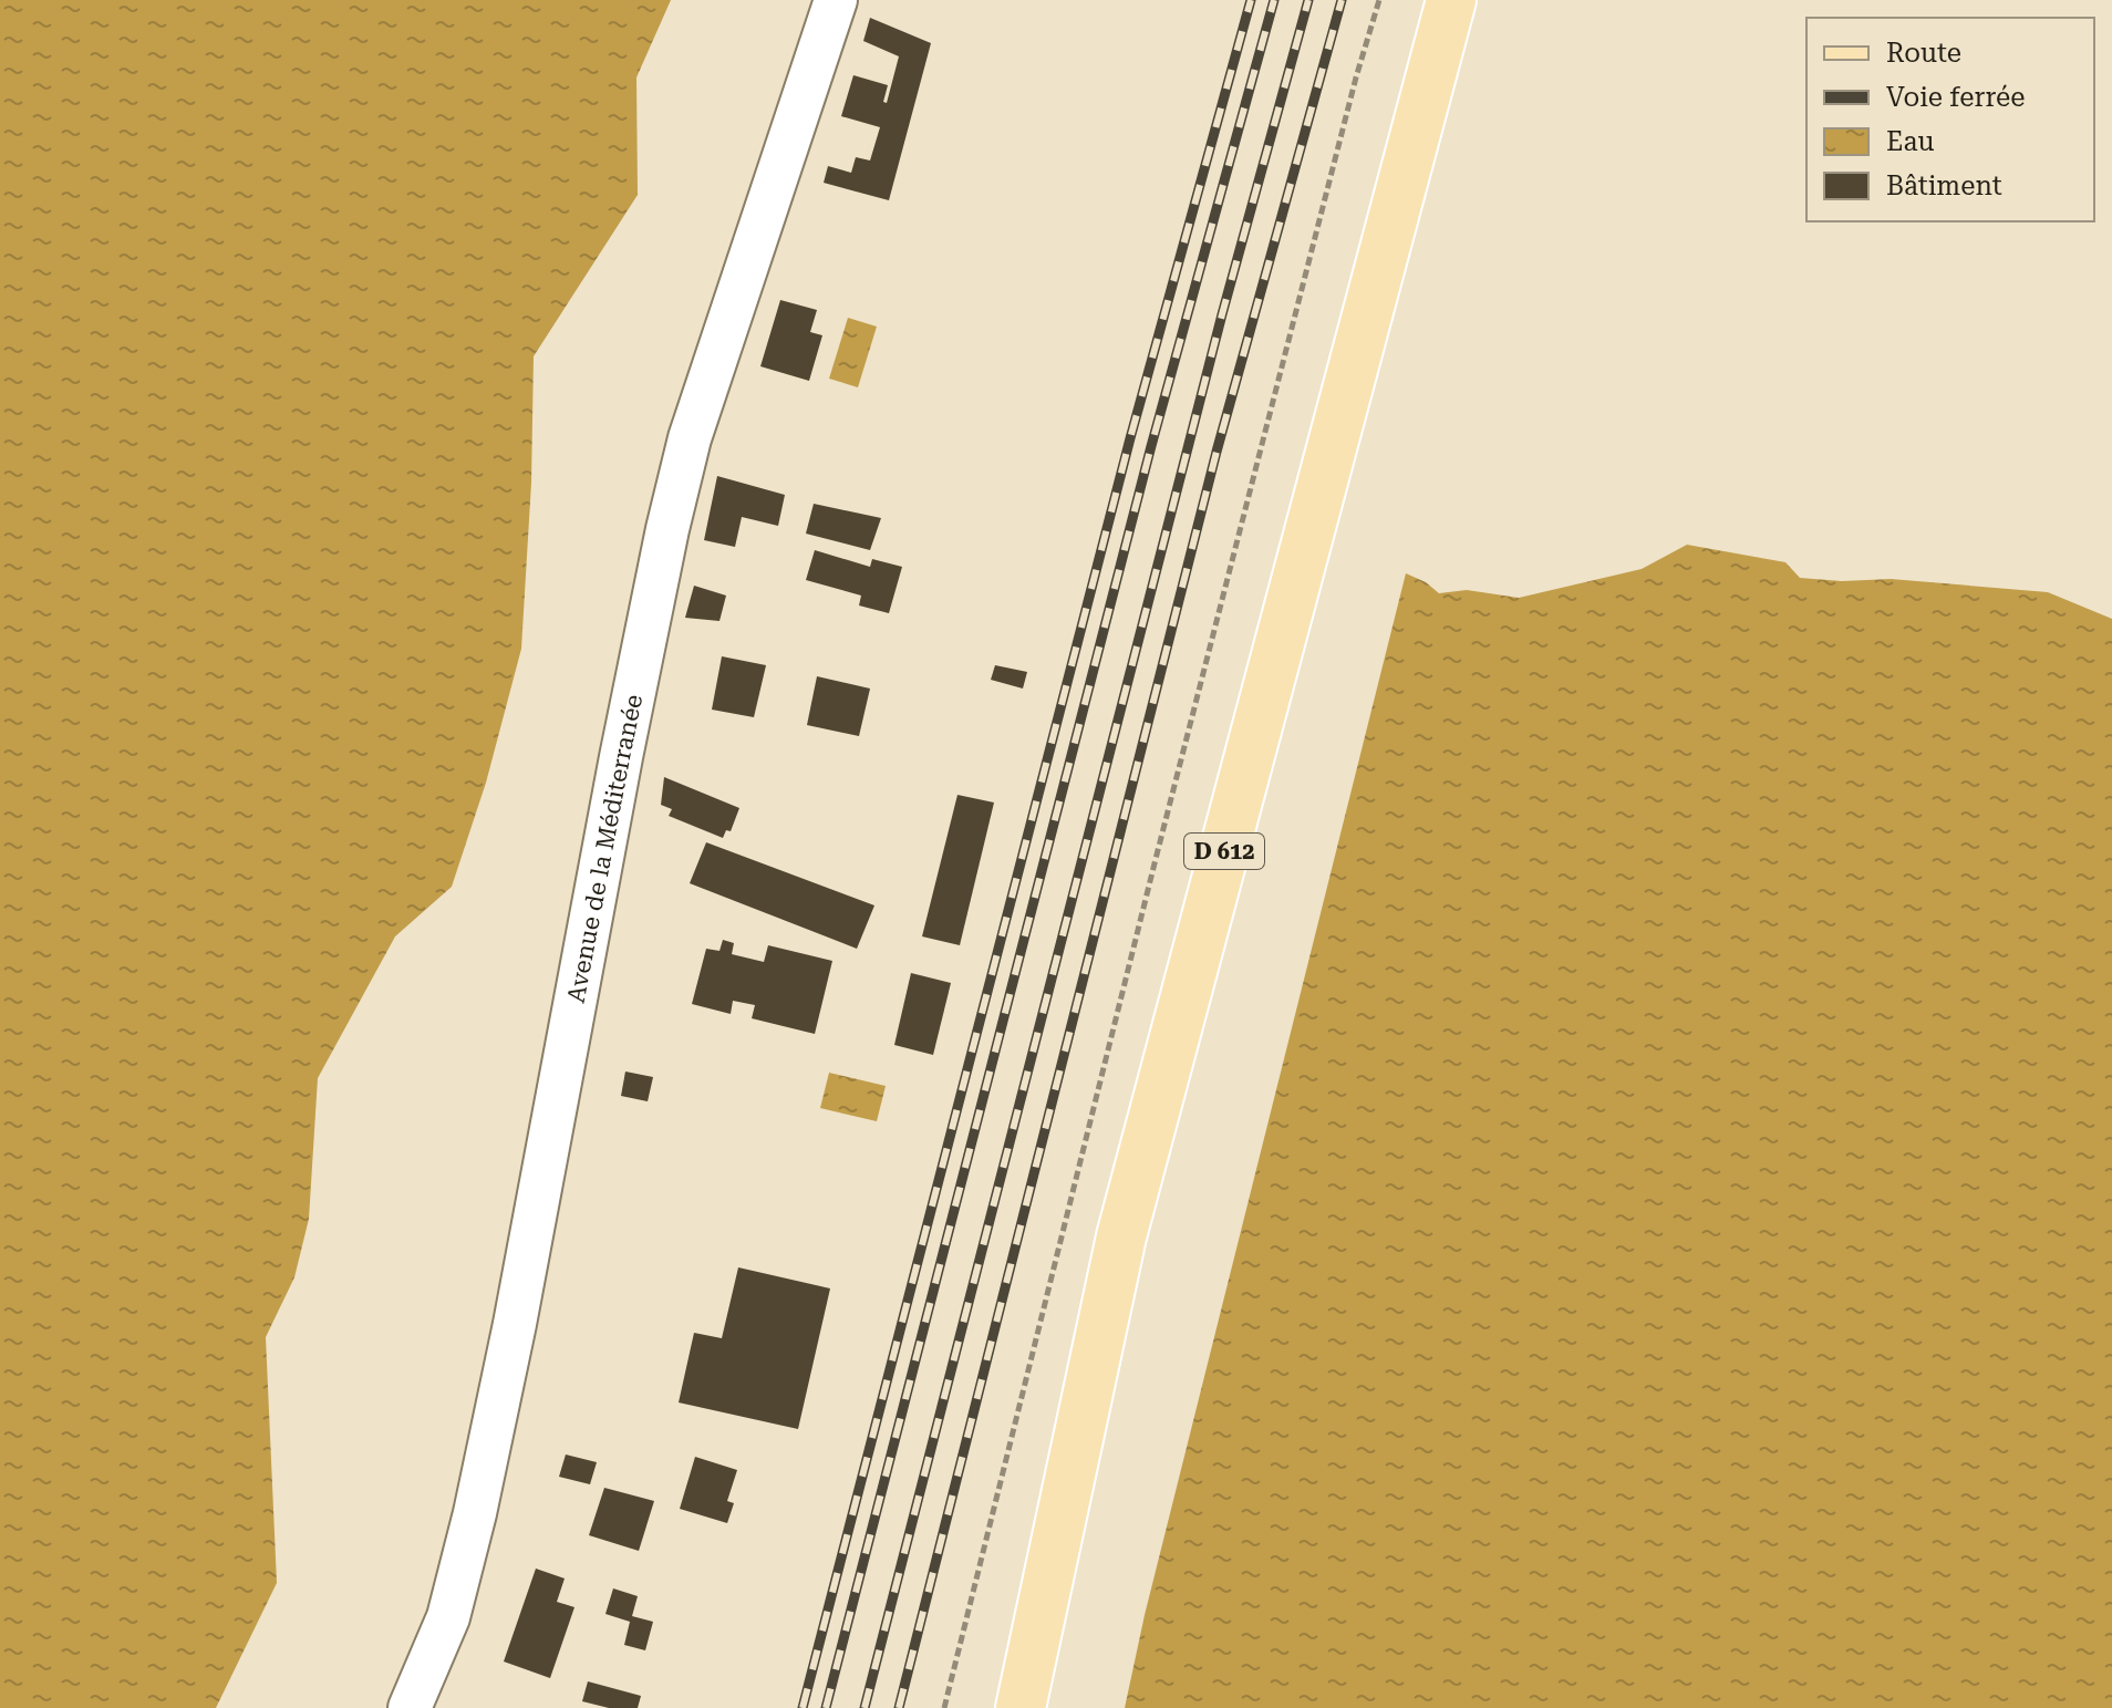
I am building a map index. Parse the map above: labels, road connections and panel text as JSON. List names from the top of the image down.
{
  "streets": {
    "main road": ["D 612"],
    "street": ["Avenue de la Méditerranée"]
  },
  "legend": [
    "Route",
    "Voie ferrée",
    "Eau",
    "Bâtiment"
  ]
}
